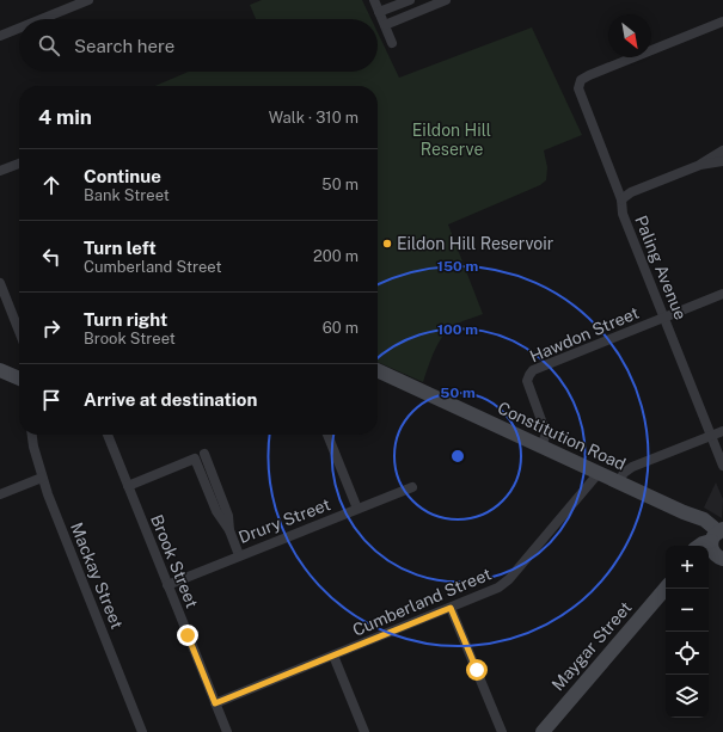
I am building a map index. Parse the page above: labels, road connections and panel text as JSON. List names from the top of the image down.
{
  "streets": {
    "street": [
      "Paling Avenue",
      "Hawdon Street",
      "Constitution Road",
      "Drury Street",
      "Brook Street",
      "Mackay Street",
      "Cumberland Street",
      "Maygar Street"
    ]
  },
  "crossings": [
    ["Paling Avenue", "Hawdon Street"],
    ["Hawdon Street", "Constitution Road"],
    ["Constitution Road", "Cumberland Street"],
    ["Drury Street", "Brook Street"],
    ["Brook Street", "Cumberland Street"]
  ],
  "parks": ["Eildon Hill Reserve"],
  "places": ["Eildon Hill Reservoir"],
  "north": "bottom right",
  "page": {
    "search": "Search here",
    "heading": ["4 min", "Walk · 310 m"],
    "list": [
      ["Continue", "Bank Street", "50 m"],
      ["Turn left", "Cumberland Street", "200 m"],
      ["Turn right", "Brook Street", "60 m"],
      "Arrive at destination"
    ],
    "map_buttons": ["+", "−"]
  },
  "rings": ["150 m", "100 m", "50 m"]
}
